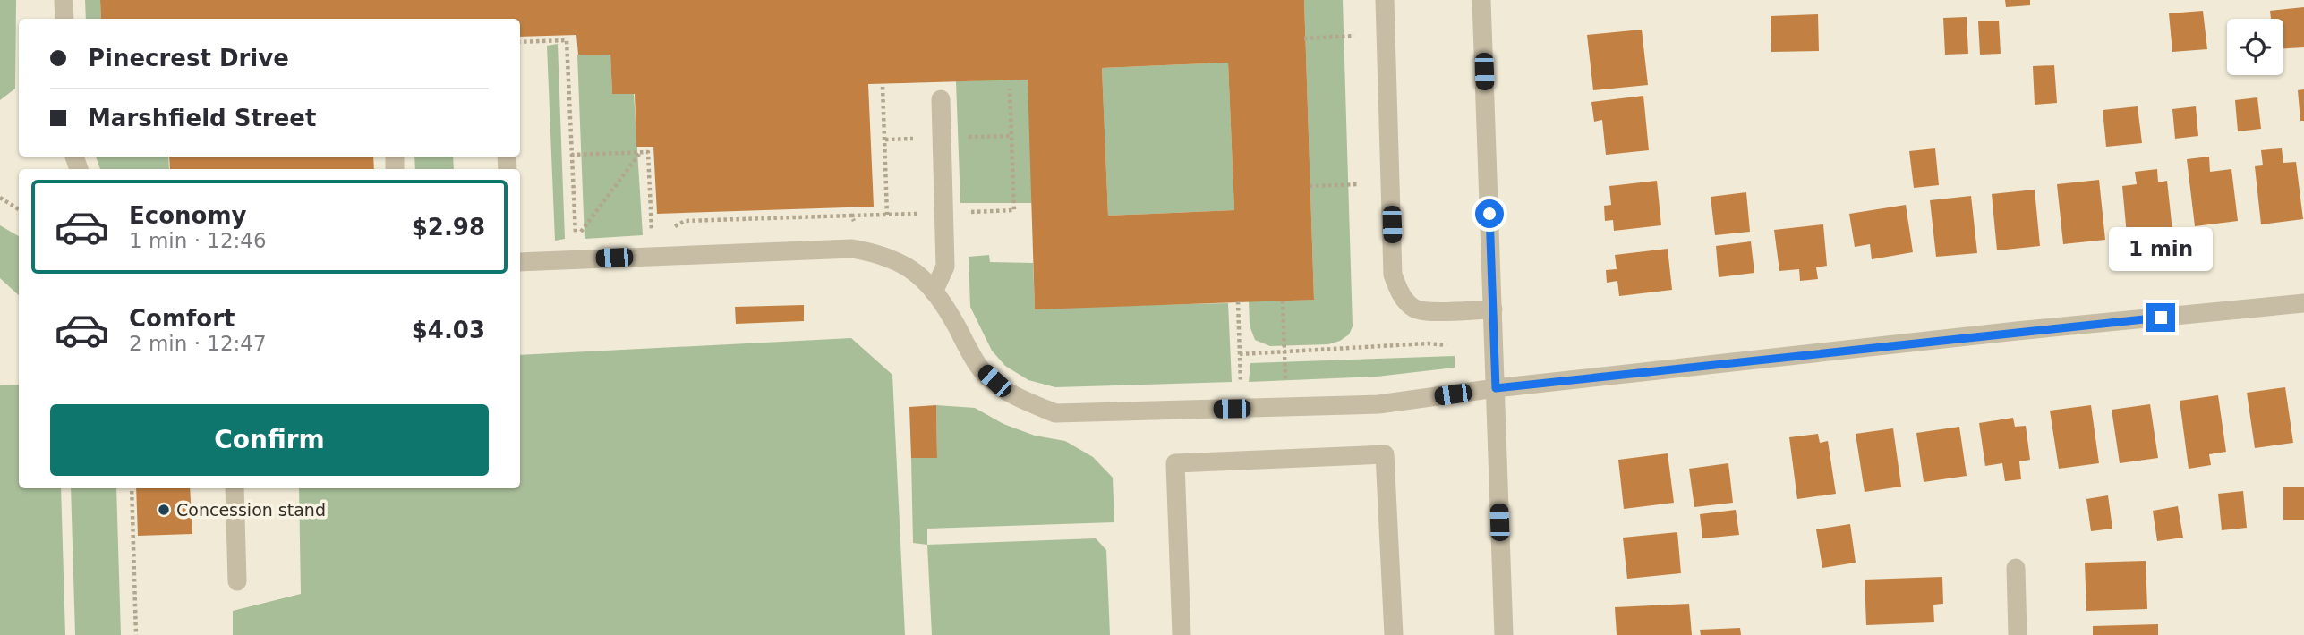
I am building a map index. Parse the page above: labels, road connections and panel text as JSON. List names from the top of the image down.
{
  "places": ["Concession stand"],
  "page": {
    "banner": ["Pinecrest Drive", "Marshfield Street"],
    "list": [
      {
        "name": "Economy",
        "note": "1 min · 12:46",
        "value": "$2.98"
      },
      {
        "name": "Comfort",
        "note": "2 min · 12:47",
        "value": "$4.03"
      }
    ],
    "bubble": "1 min",
    "buttons": "Confirm"
  }
}
